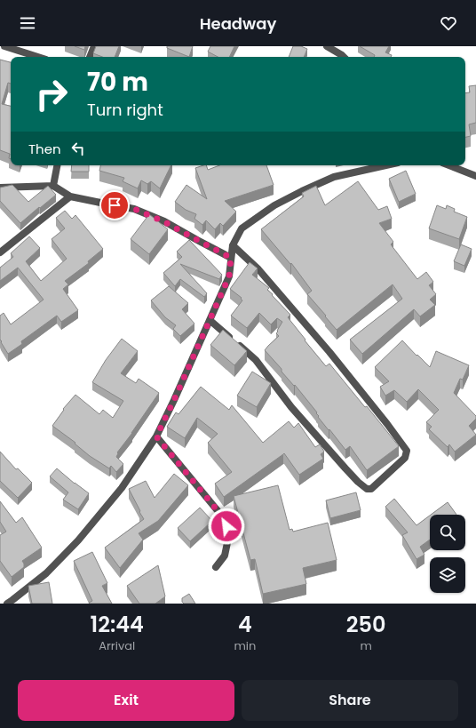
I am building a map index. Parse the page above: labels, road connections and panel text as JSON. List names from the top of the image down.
{
  "page": {
    "header": "Headway",
    "turn": ["70 m", "Turn right"],
    "then": "Then",
    "eta": [
      "12:44",
      "Arrival",
      "4",
      "min",
      "250",
      "m"
    ],
    "buttons": ["Exit", "Share"]
  }
}
